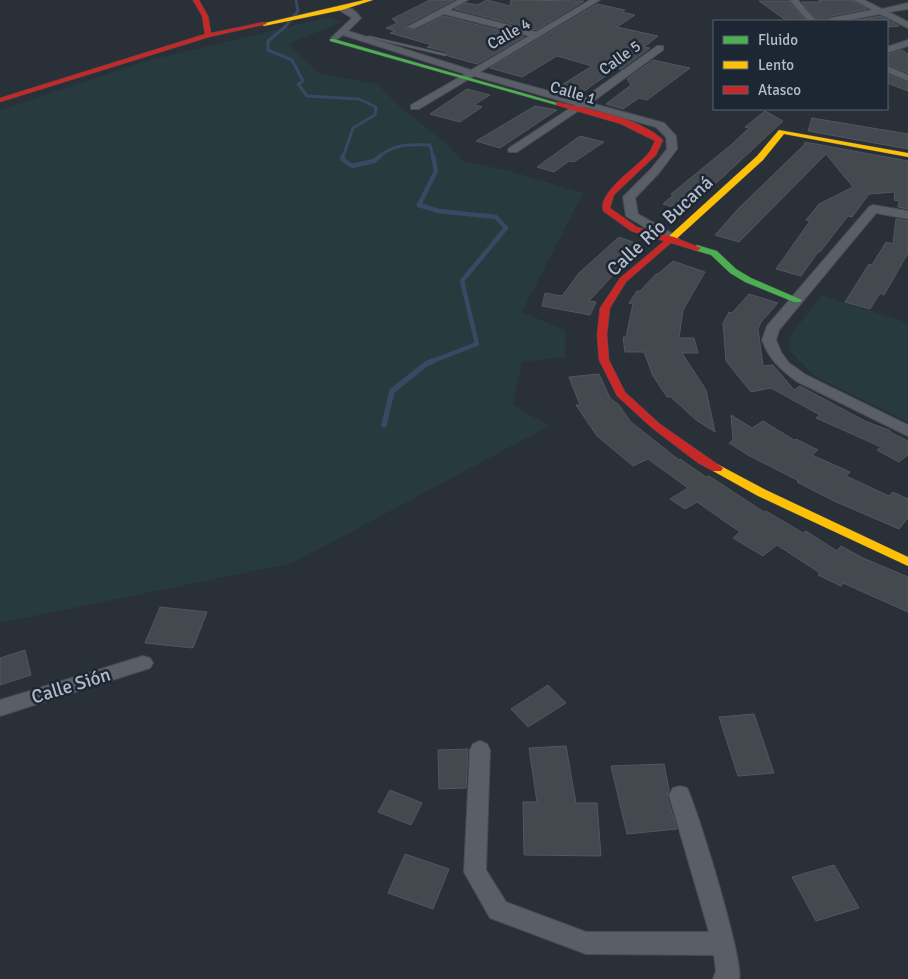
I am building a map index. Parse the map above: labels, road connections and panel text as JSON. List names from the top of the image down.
{
  "streets": {
    "street": [
      "Calle 4",
      "Calle 5",
      "Calle 1",
      "Calle Río Bucaná",
      "Calle Sión"
    ]
  },
  "crossings": [
    ["Calle 4", "Calle 1"],
    ["Calle 5", "Calle 1"],
    ["Calle 1", "Calle Río Bucaná"]
  ],
  "legend": ["Fluido", "Lento", "Atasco"]
}
